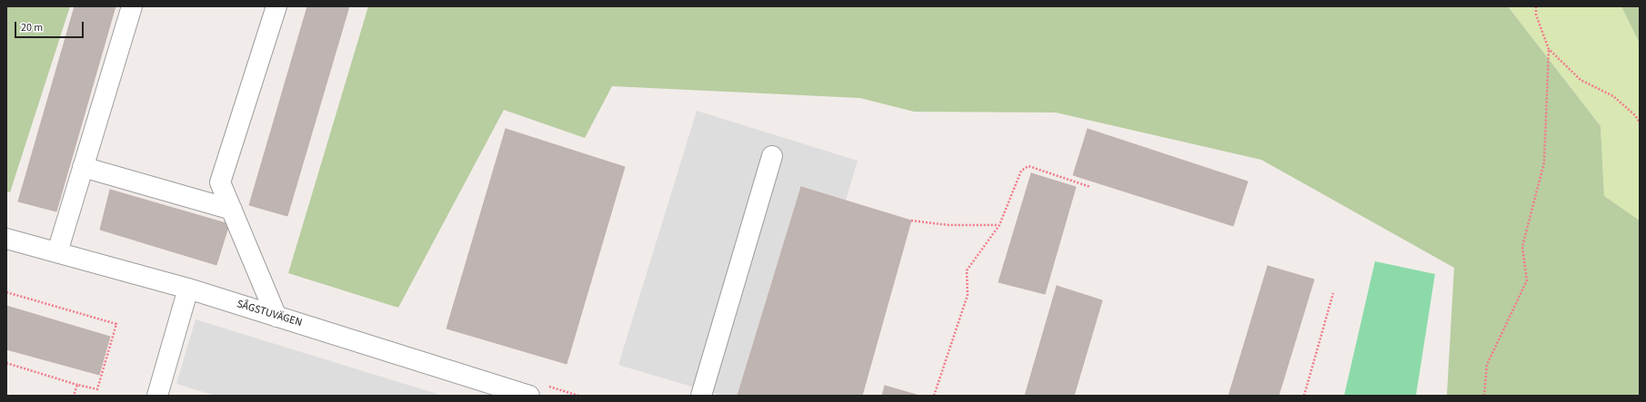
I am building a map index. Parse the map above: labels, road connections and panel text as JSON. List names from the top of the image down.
{
  "streets": {
    "street": ["SÅGSTUVÄGEN"]
  },
  "scale_bar": "20 m"
}
